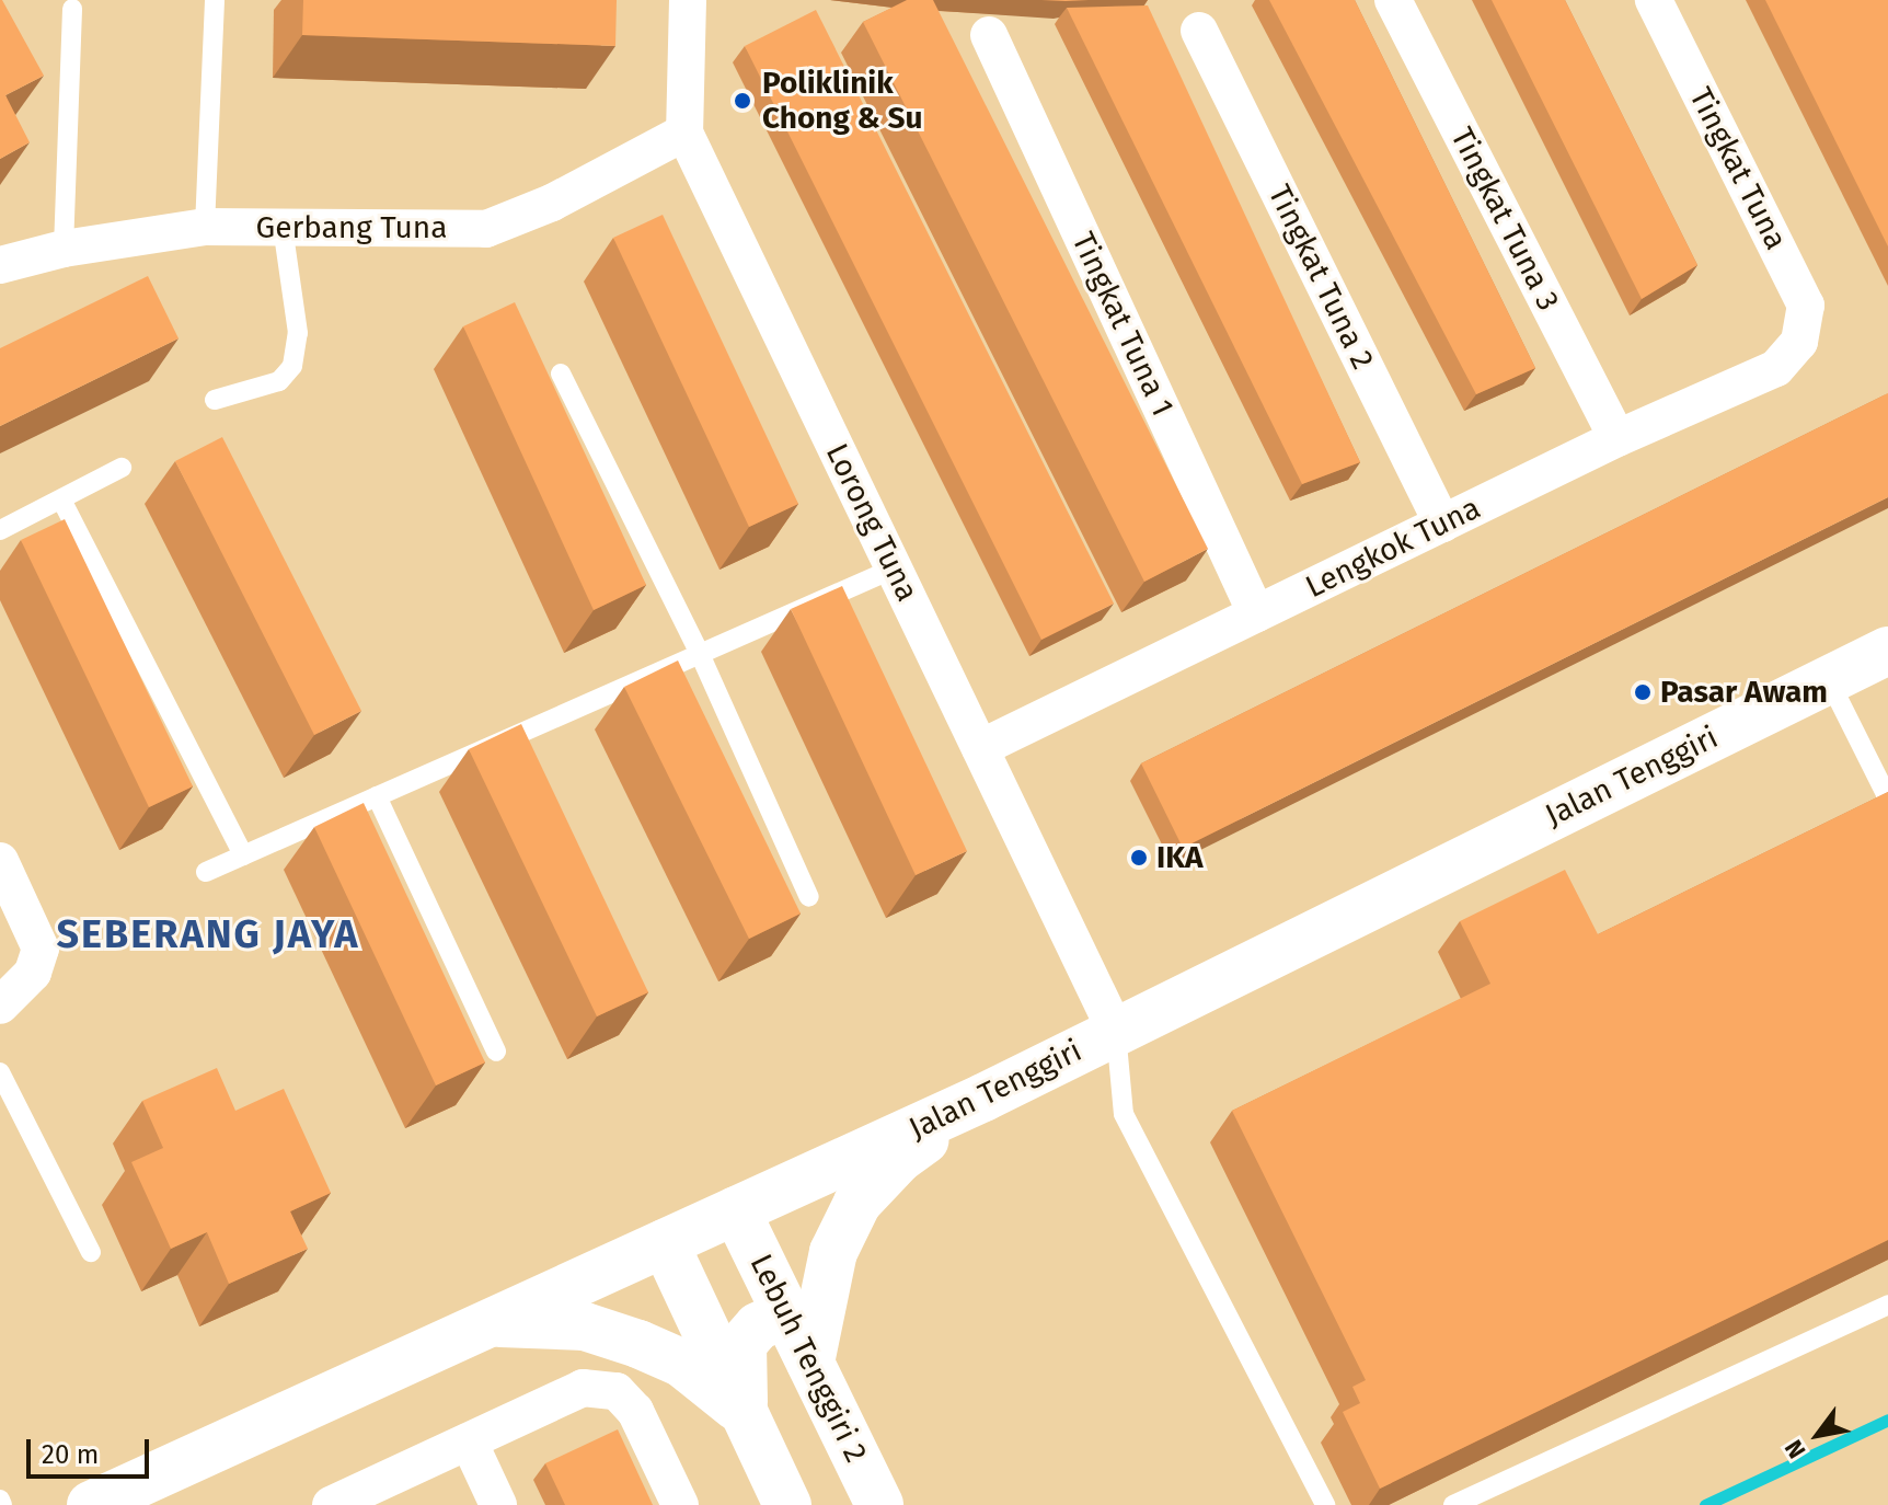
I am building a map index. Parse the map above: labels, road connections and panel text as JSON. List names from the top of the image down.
{
  "streets": {
    "street": [
      "Tingkat Tuna",
      "Tingkat Tuna 3",
      "Gerbang Tuna",
      "Tingkat Tuna 2",
      "Tingkat Tuna 1",
      "Lorong Tuna",
      "Lengkok Tuna",
      "Jalan Tenggiri",
      "Lebuh Tenggiri 2"
    ]
  },
  "crossings": [
    ["Tingkat Tuna", "Lengkok Tuna"],
    ["Tingkat Tuna 3", "Lengkok Tuna"],
    ["Gerbang Tuna", "Lorong Tuna"],
    ["Tingkat Tuna 2", "Lengkok Tuna"],
    ["Tingkat Tuna 1", "Lengkok Tuna"],
    ["Lorong Tuna", "Lengkok Tuna"],
    ["Lorong Tuna", "Jalan Tenggiri"],
    ["Jalan Tenggiri", "Lebuh Tenggiri 2"]
  ],
  "districts": ["SEBERANG JAYA"],
  "places": ["Poliklinik Chong & Su", "Pasar Awam", "IKA"],
  "scale_bar": "20 m",
  "north": "bottom left"
}
